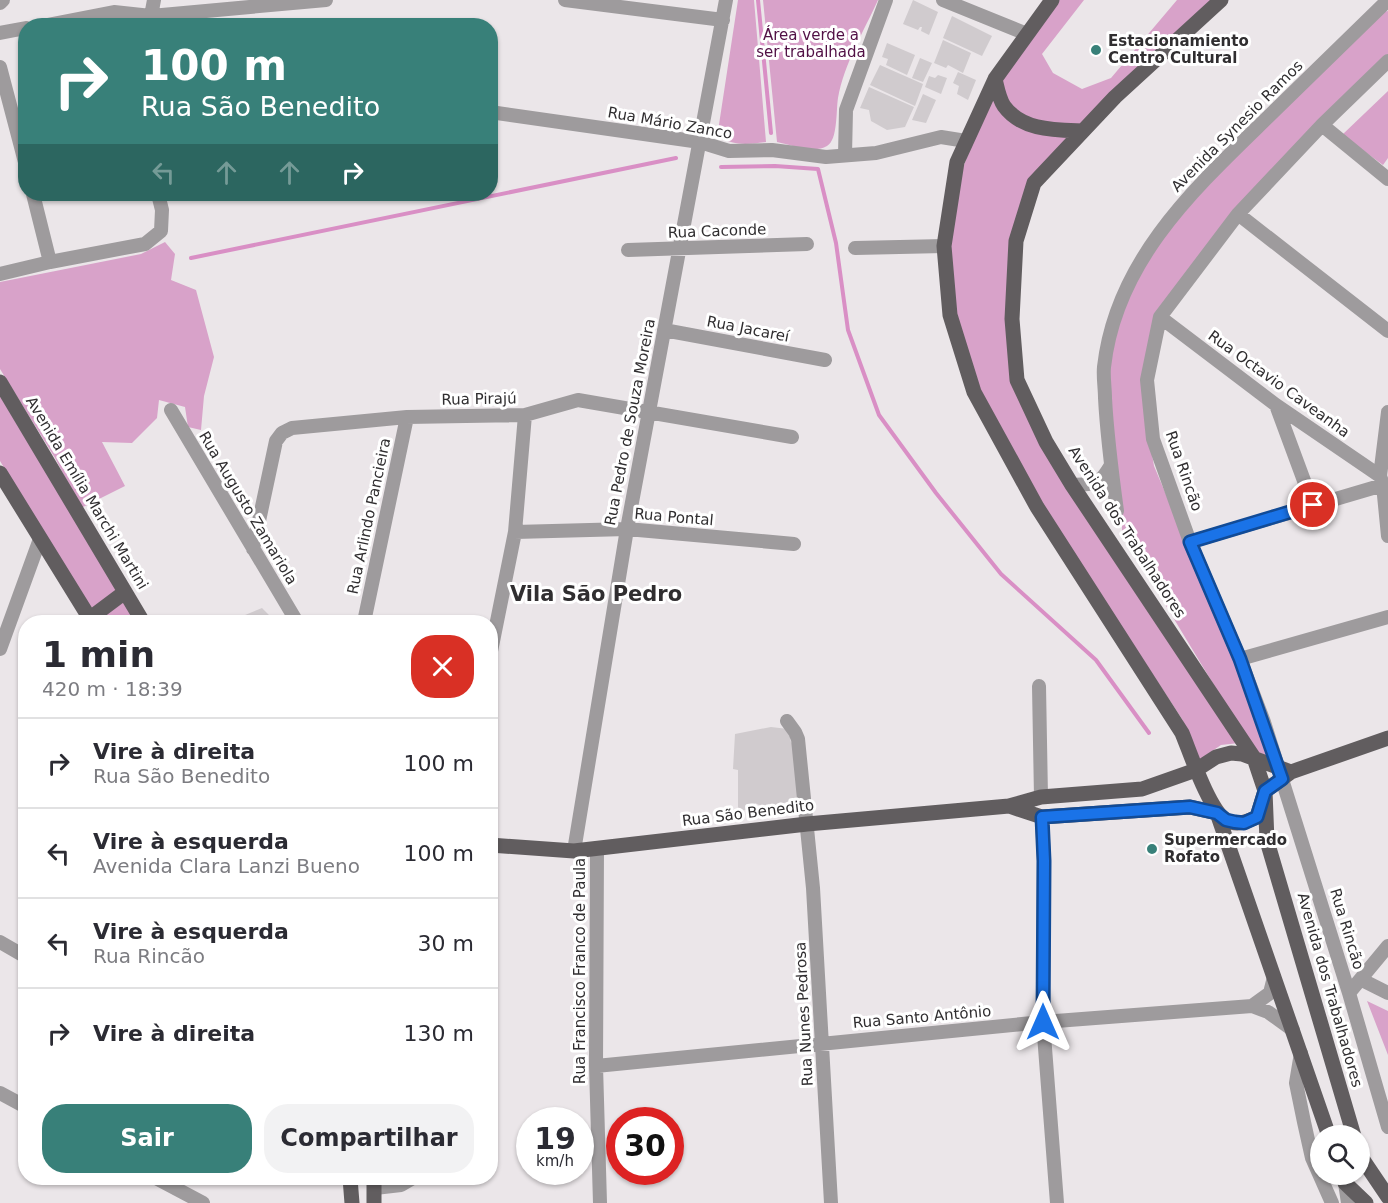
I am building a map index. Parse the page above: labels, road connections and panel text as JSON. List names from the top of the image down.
{
  "streets": {
    "main road": ["Avenida Emília Marchi Martini", "Avenida dos Trabalhadores", "Rua São Benedito"],
    "street": [
      "Rua Mário Zanco",
      "Avenida Synesio Ramos",
      "Rua Caconde",
      "Rua Jacareí",
      "Rua Octavio Caveanha",
      "Rua Pirajú",
      "Rua Pedro de Souza Moreira",
      "Rua Rincão",
      "Rua Augusto Zamariola",
      "Rua Arlindo Pancieira",
      "Rua Pontal",
      "Rua Francisco Franco de Paula",
      "Rua Nunes Pedrosa",
      "Rua Santo Antônio"
    ]
  },
  "crossings": [
    ["Rua Mário Zanco", "Rua Pedro de Souza Moreira"],
    ["Rua Caconde", "Rua Pedro de Souza Moreira"],
    ["Rua Jacareí", "Rua Pedro de Souza Moreira"],
    ["Rua Octavio Caveanha", "Rua Rincão"],
    ["Rua Pirajú", "Rua Pedro de Souza Moreira"],
    ["Rua Pirajú", "Rua Augusto Zamariola"],
    ["Rua Pirajú", "Rua Arlindo Pancieira"],
    ["Rua Pedro de Souza Moreira", "Rua Pontal"],
    ["Rua Pedro de Souza Moreira", "Rua São Benedito"],
    ["Avenida dos Trabalhadores", "Rua São Benedito"],
    ["Rua São Benedito", "Rua Francisco Franco de Paula"],
    ["Rua São Benedito", "Rua Nunes Pedrosa"],
    ["Rua Francisco Franco de Paula", "Rua Santo Antônio"],
    ["Rua Nunes Pedrosa", "Rua Santo Antônio"]
  ],
  "districts": ["Vila São Pedro"],
  "parks": ["Área verde a ser trabalhada"],
  "places": ["Estacionamiento Centro Cultural", "Supermercado Rofato"],
  "page": {
    "turn": ["100 m", "Rua São Benedito"],
    "heading": ["1 min", "420 m · 18:39"],
    "list": [
      {
        "name": "Vire à direita",
        "note": "Rua São Benedito",
        "value": "100 m"
      },
      {
        "name": "Vire à esquerda",
        "note": "Avenida Clara Lanzi Bueno",
        "value": "100 m"
      },
      {
        "name": "Vire à esquerda",
        "note": "Rua Rincão",
        "value": "30 m"
      },
      {
        "name": "Vire à direita",
        "value": "130 m"
      }
    ],
    "buttons": ["Sair", "Compartilhar"],
    "speed": "19 km/h",
    "limit": "30"
  }
}
